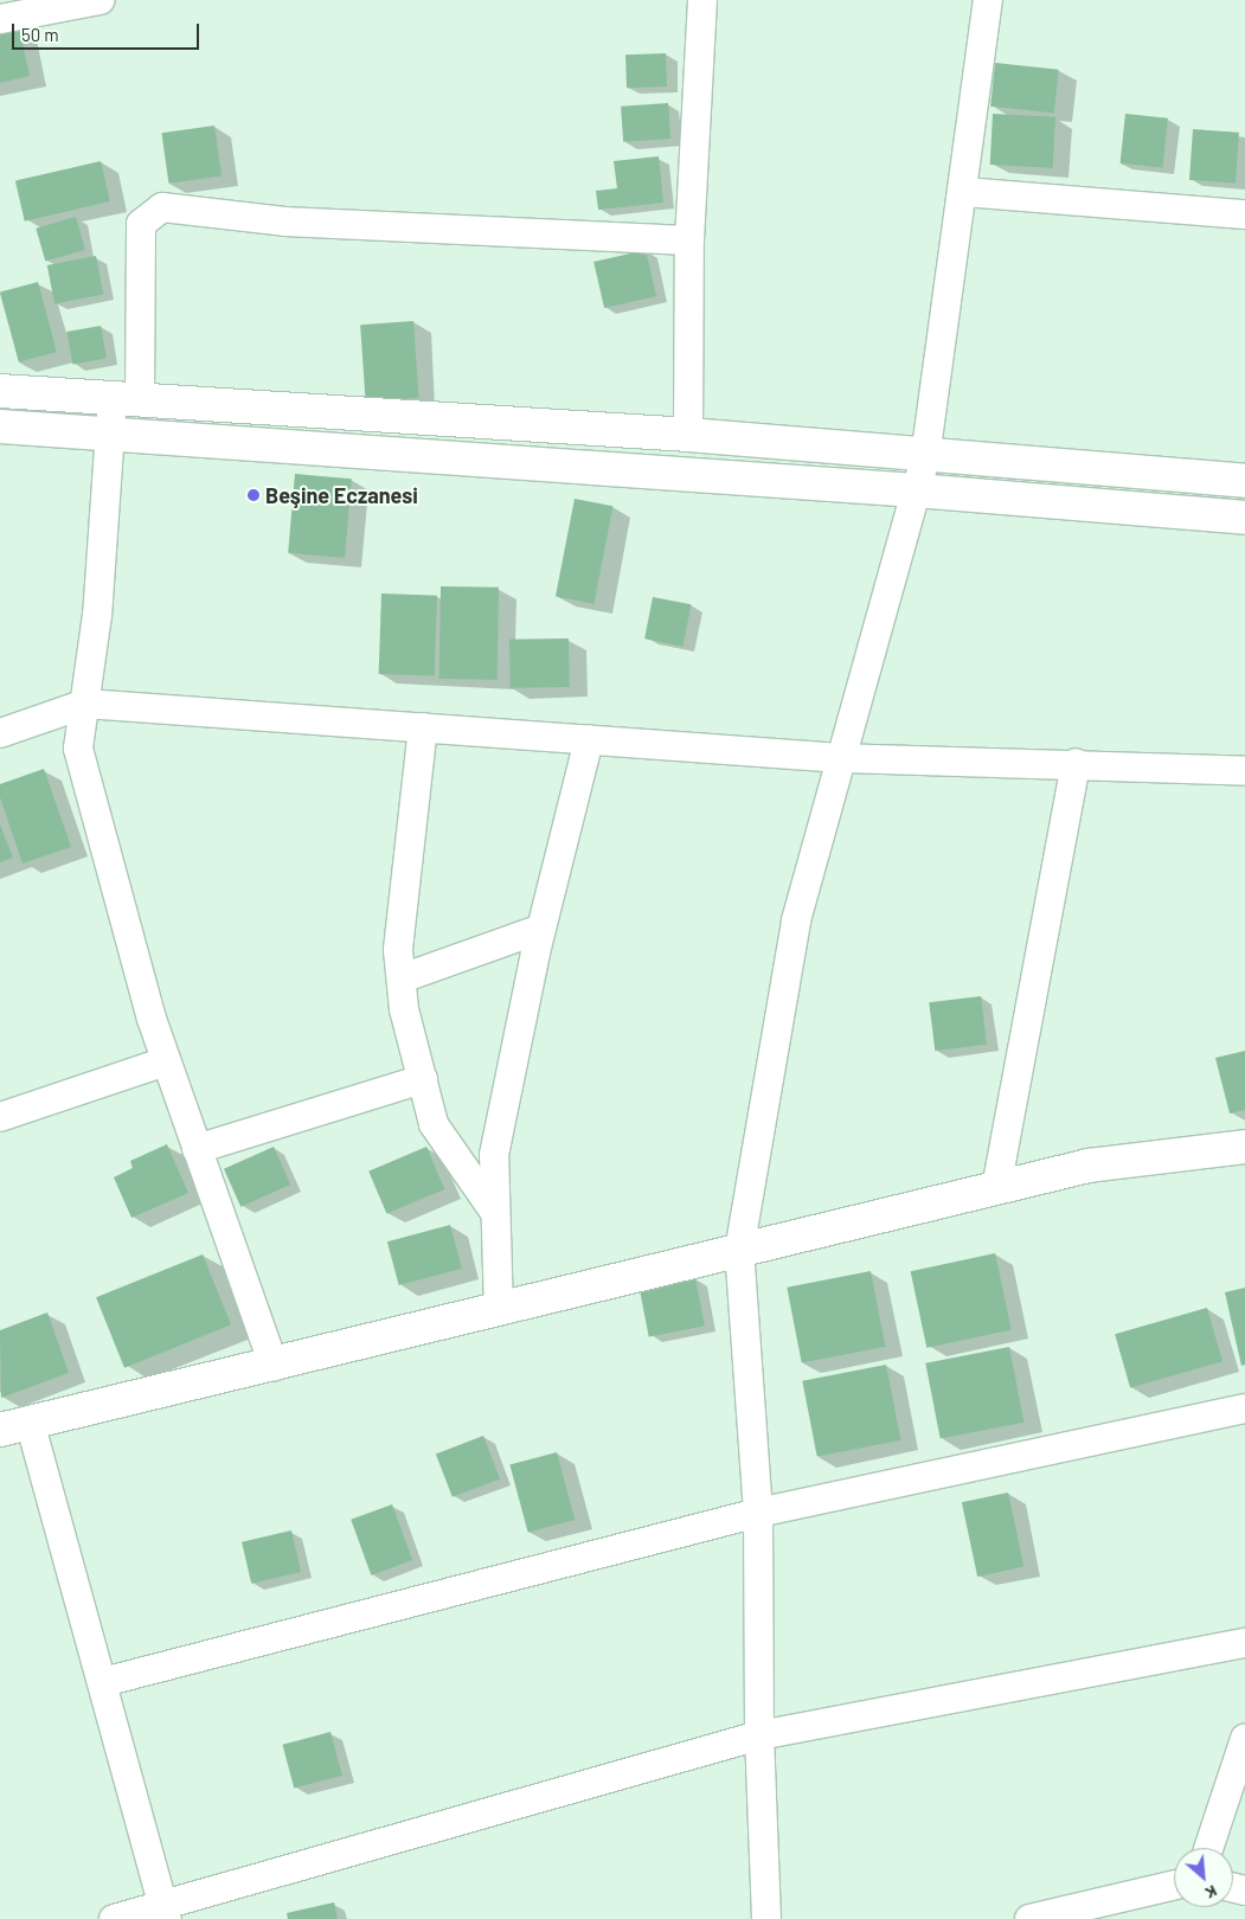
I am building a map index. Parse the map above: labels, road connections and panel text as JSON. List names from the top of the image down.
{
  "places": ["Beşine Eczanesi"],
  "scale_bar": "50 m",
  "north": "bottom right"
}
